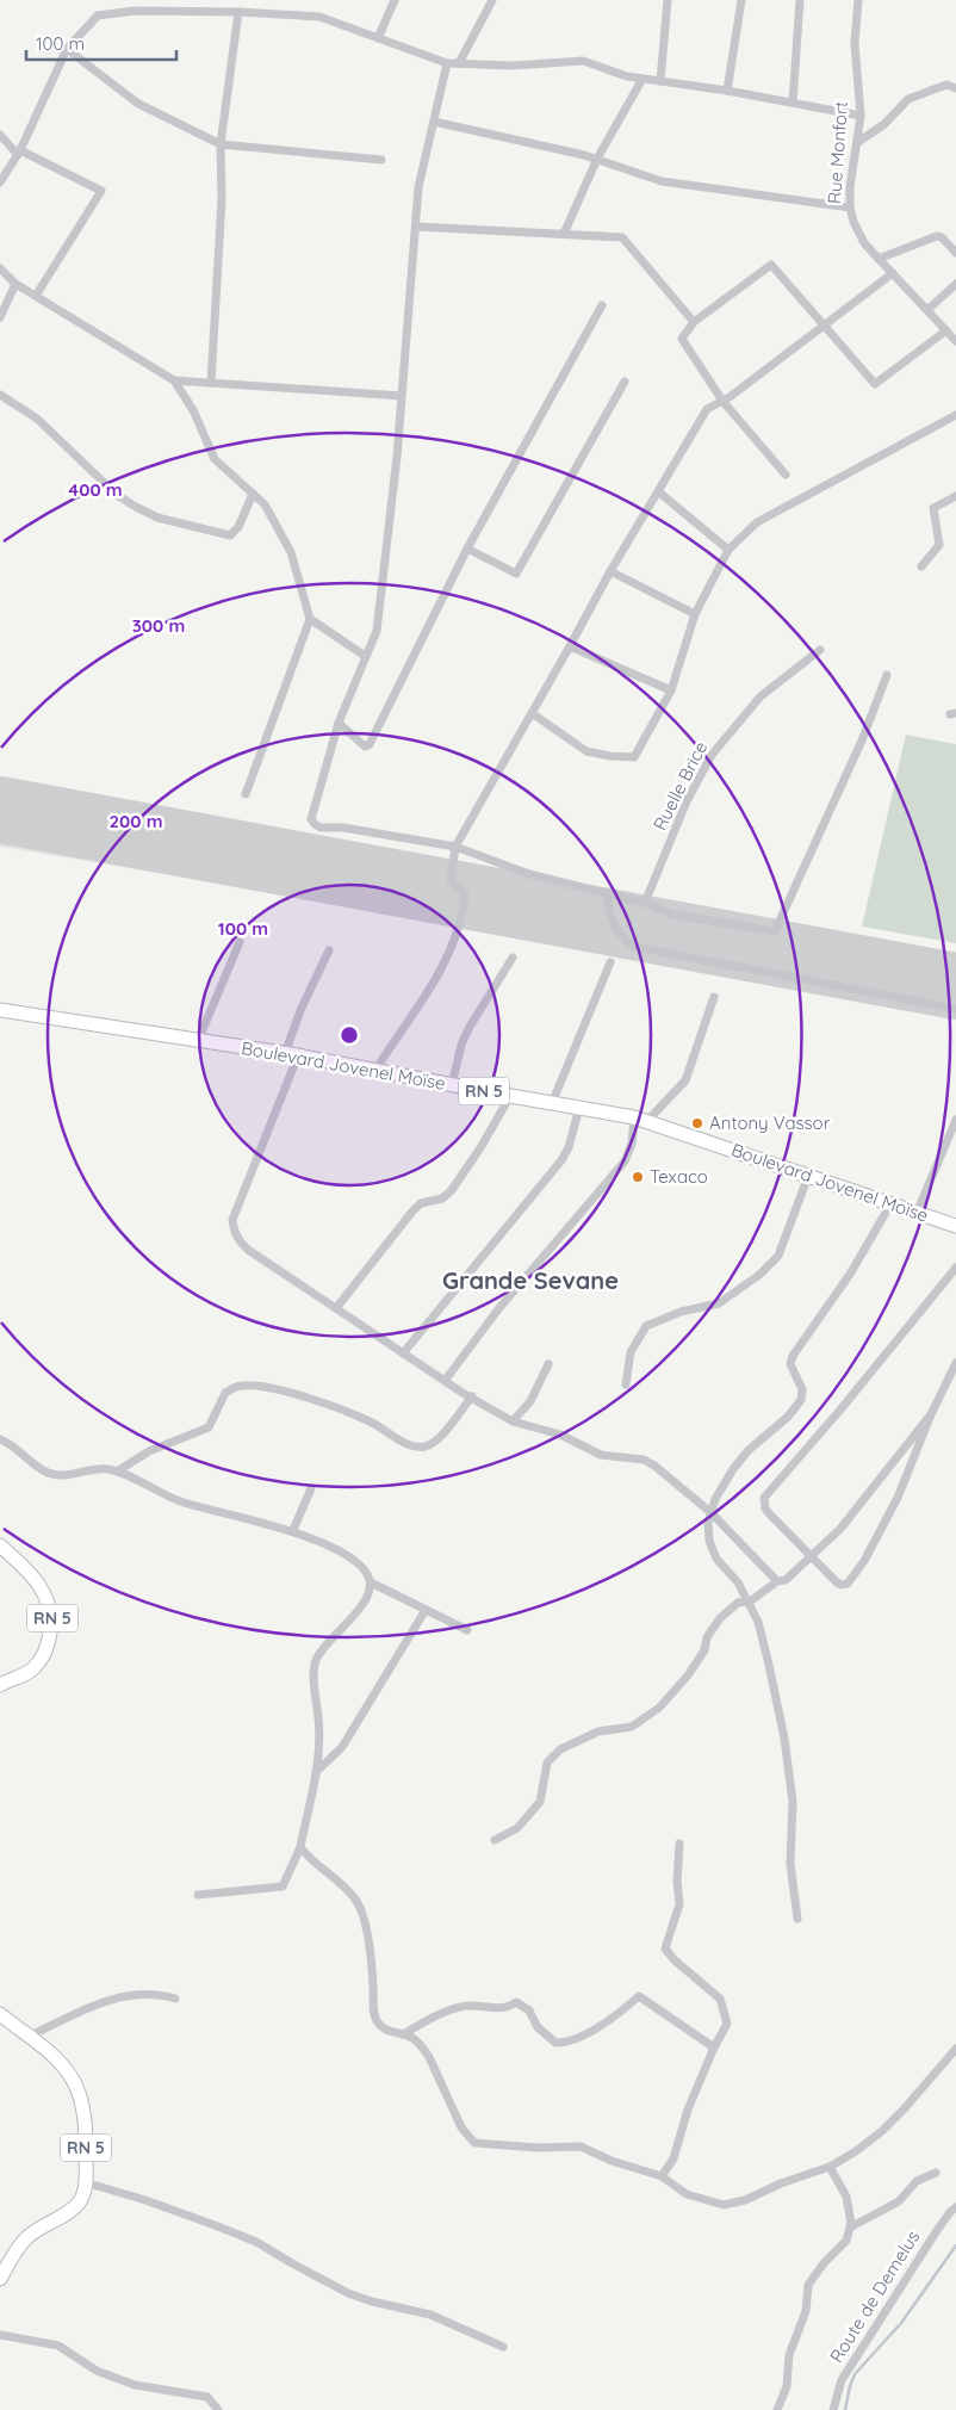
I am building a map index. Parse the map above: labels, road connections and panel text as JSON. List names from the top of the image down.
{
  "streets": {
    "main road": ["Boulevard Jovenel Moïse", "RN 5"],
    "street": ["Rue Monfort", "Ruelle Brice", "Route de Demelus"]
  },
  "districts": ["Grande Sevane"],
  "places": ["Antony Vassor", "Texaco"],
  "scale_bar": "100 m",
  "rings": [
    "400 m",
    "300 m",
    "200 m",
    "100 m"
  ]
}
